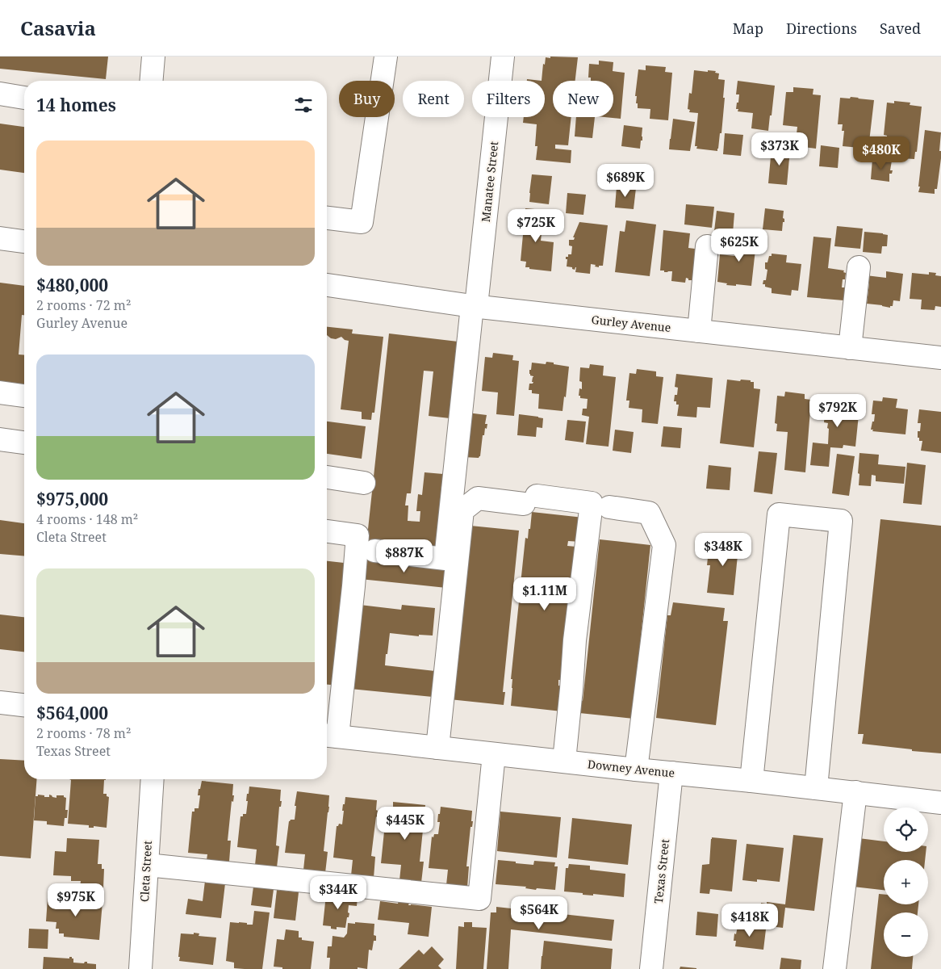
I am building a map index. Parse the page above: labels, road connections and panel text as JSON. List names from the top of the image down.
{
  "streets": {
    "street": [
      "Manatee Street",
      "Gurley Avenue",
      "Downey Avenue",
      "Cleta Street",
      "Texas Street"
    ]
  },
  "crossings": [
    ["Manatee Street", "Gurley Avenue"],
    ["Downey Avenue", "Texas Street"]
  ],
  "page": {
    "header": "Casavia",
    "nav": ["Map", "Directions", "Saved"],
    "chip": [
      "Buy",
      "Rent",
      "Filters",
      "New"
    ],
    "heading": "14 homes",
    "list": [
      {
        "name": "$480,000",
        "note": "2 rooms · 72 m² · Gurley Avenue"
      },
      {
        "name": "$975,000",
        "note": "4 rooms · 148 m² · Cleta Street"
      },
      {
        "name": "$564,000",
        "note": "2 rooms · 78 m² · Texas Street"
      }
    ],
    "price": [
      "$373K",
      "$480K",
      "$689K",
      "$725K",
      "$625K",
      "$792K",
      "$348K",
      "$887K",
      "$1.11M",
      "$445K",
      "$344K",
      "$975K",
      "$564K",
      "$418K"
    ],
    "map_buttons": ["+", "−"]
  }
}
